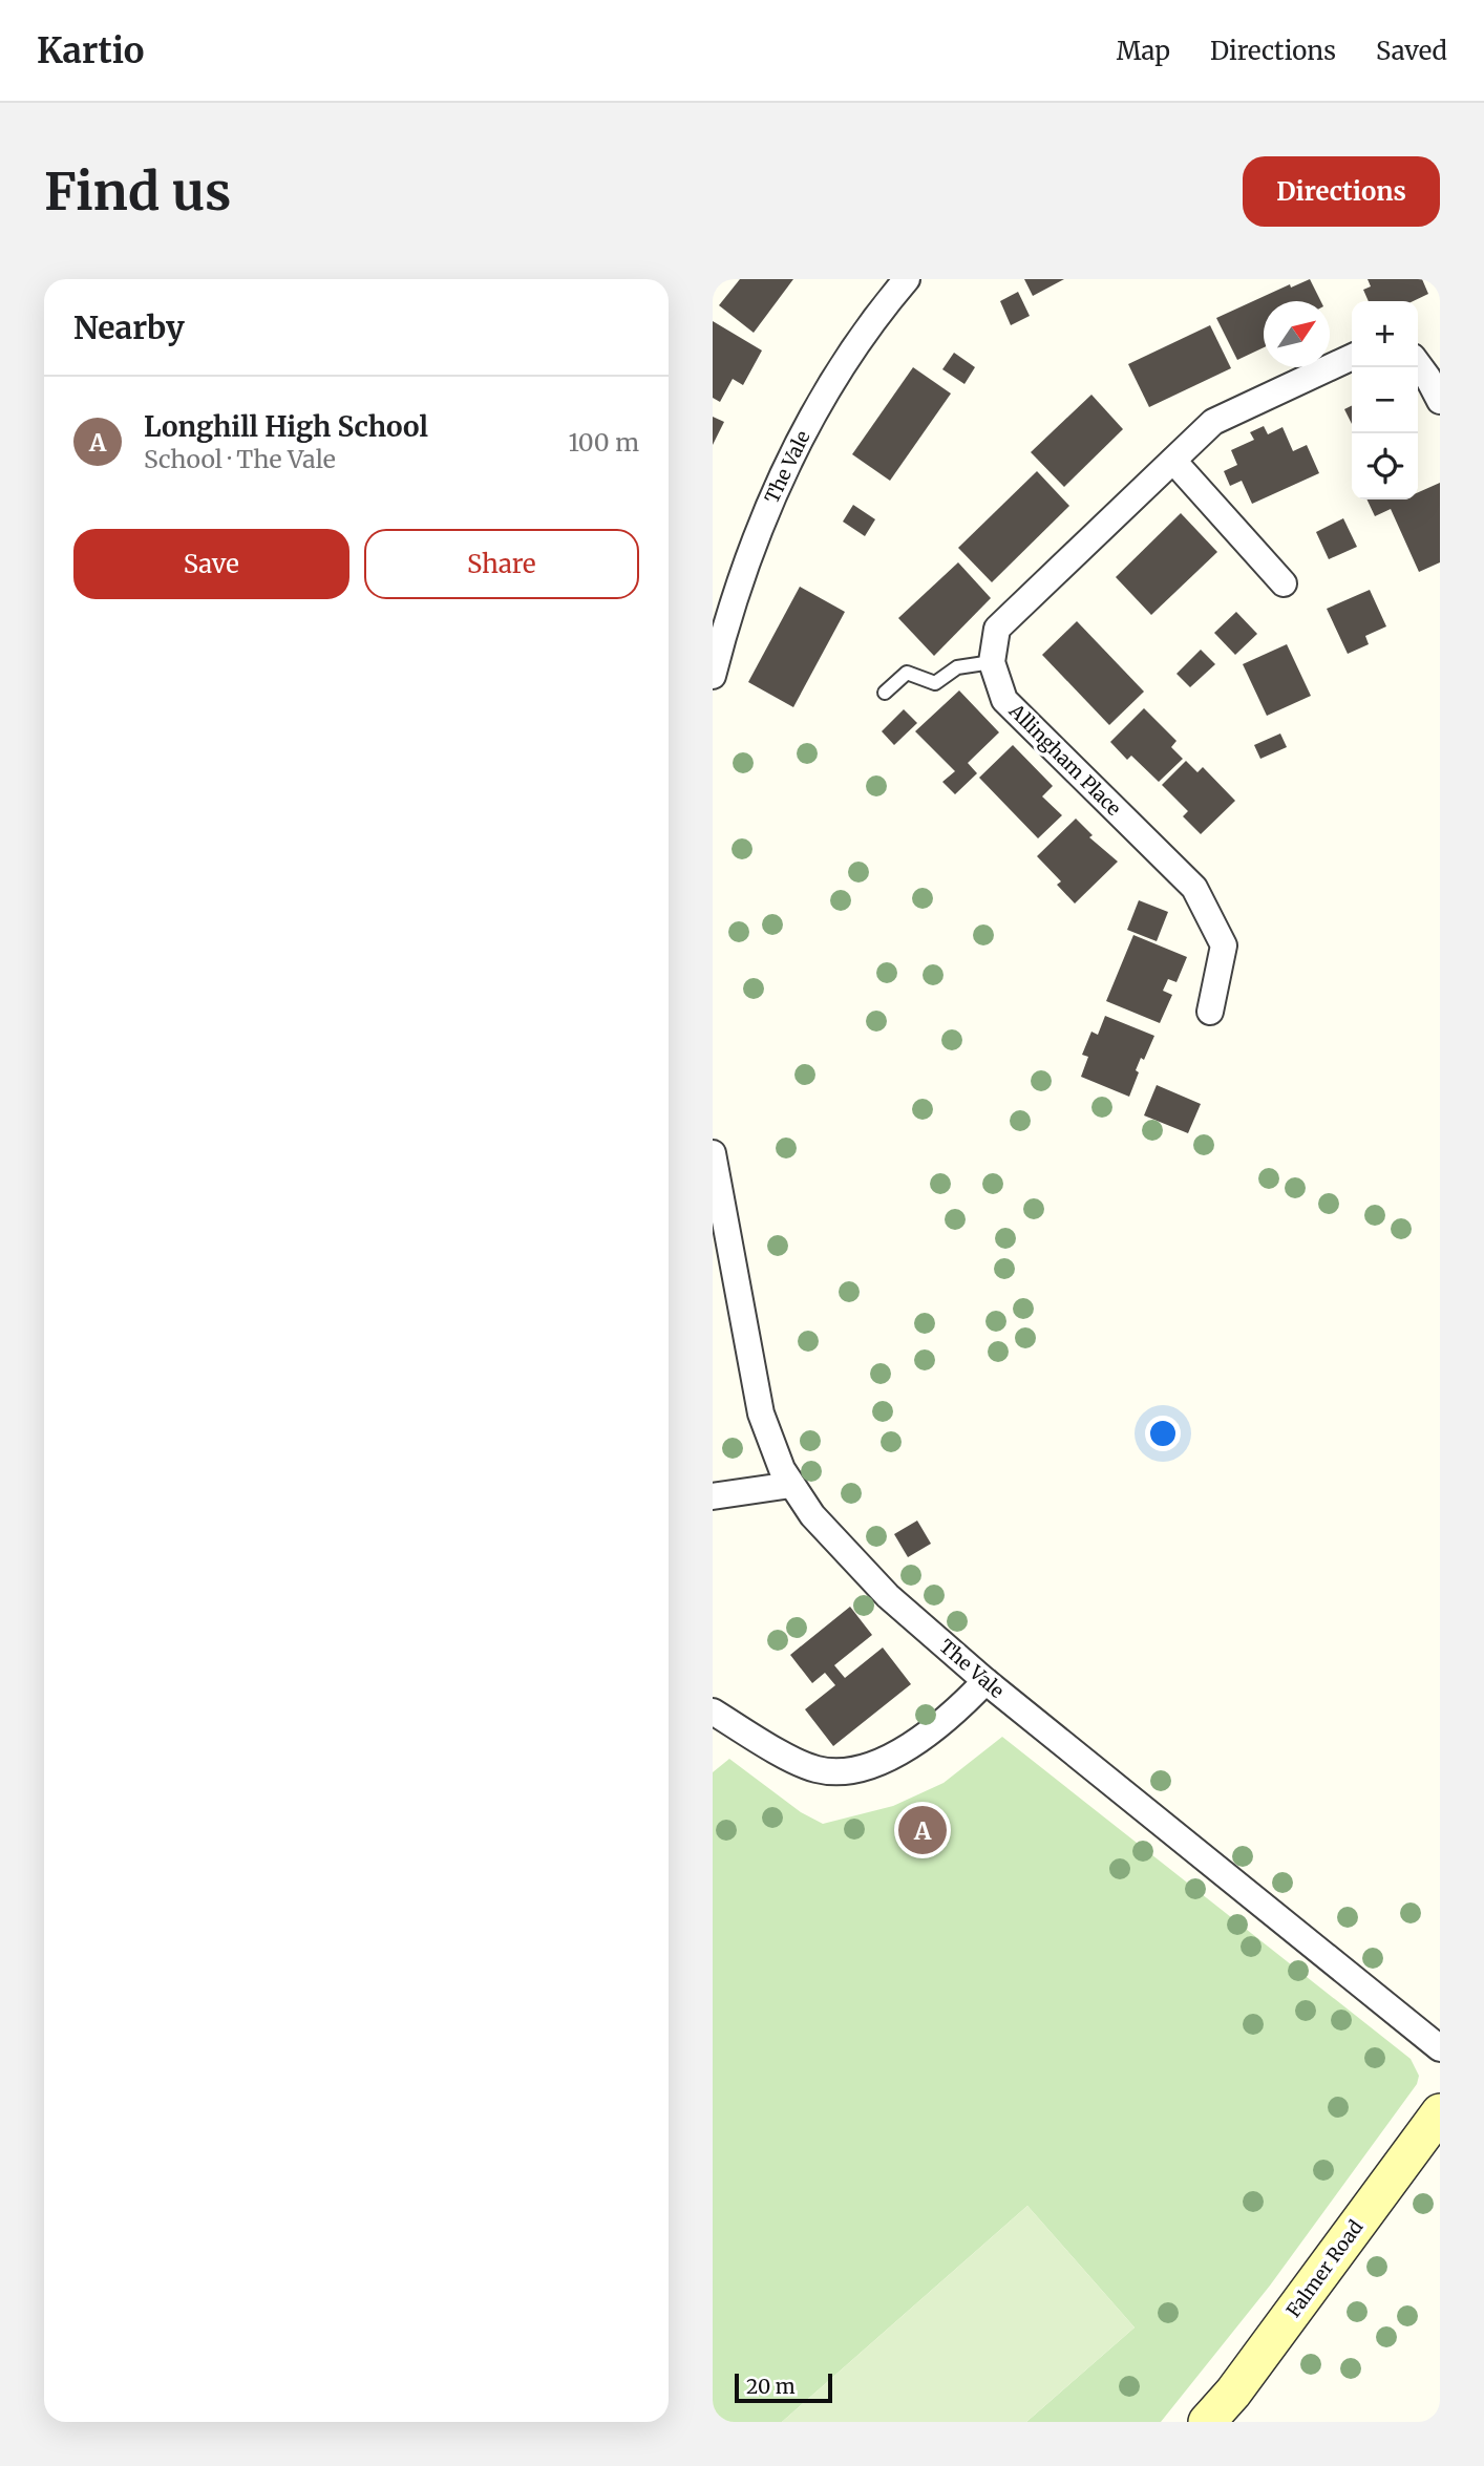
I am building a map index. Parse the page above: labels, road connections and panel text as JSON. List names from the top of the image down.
{
  "streets": {
    "main road": ["Falmer Road"],
    "street": ["The Vale", "Allingham Place"]
  },
  "scale_bar": "20 m",
  "north": "top right",
  "page": {
    "header": "Kartio",
    "nav": ["Map", "Directions", "Saved"],
    "buttons": [
      "Directions",
      ["Save", "Share"]
    ],
    "title": "Find us",
    "heading": "Nearby",
    "map_buttons": ["+", "−"],
    "list": [
      {
        "mark": "A",
        "name": "Longhill High School",
        "note": "School · The Vale",
        "value": "100 m"
      }
    ],
    "pins": "A",
    "scale": "20 m"
  }
}
